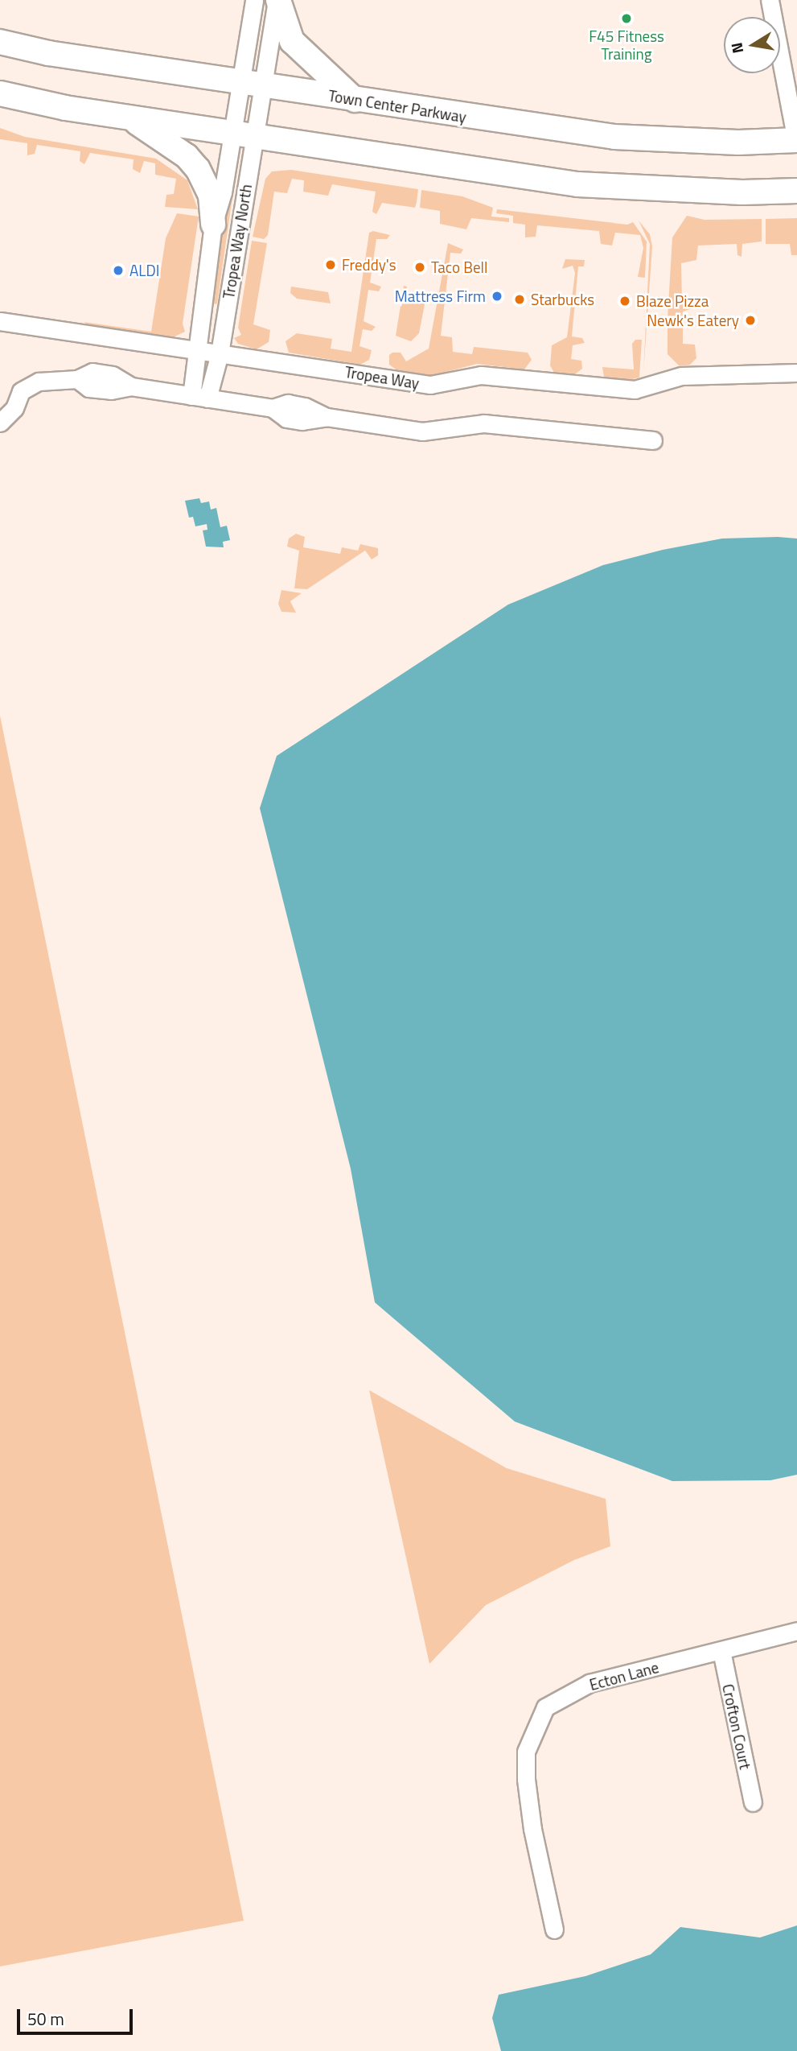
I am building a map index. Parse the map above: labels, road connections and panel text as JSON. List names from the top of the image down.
{
  "streets": {
    "main road": ["Town Center Parkway"],
    "street": [
      "Tropea Way North",
      "Tropea Way",
      "Ecton Lane",
      "Crofton Court"
    ]
  },
  "crossings": [
    ["Town Center Parkway", "Tropea Way North"],
    ["Tropea Way North", "Tropea Way"],
    ["Ecton Lane", "Crofton Court"]
  ],
  "places": [
    "F45 Fitness Training",
    "Freddy's",
    "Taco Bell",
    "ALDI",
    "Mattress Firm",
    "Starbucks",
    "Blaze Pizza",
    "Newk's Eatery"
  ],
  "scale_bar": "50 m",
  "north": "left"
}
